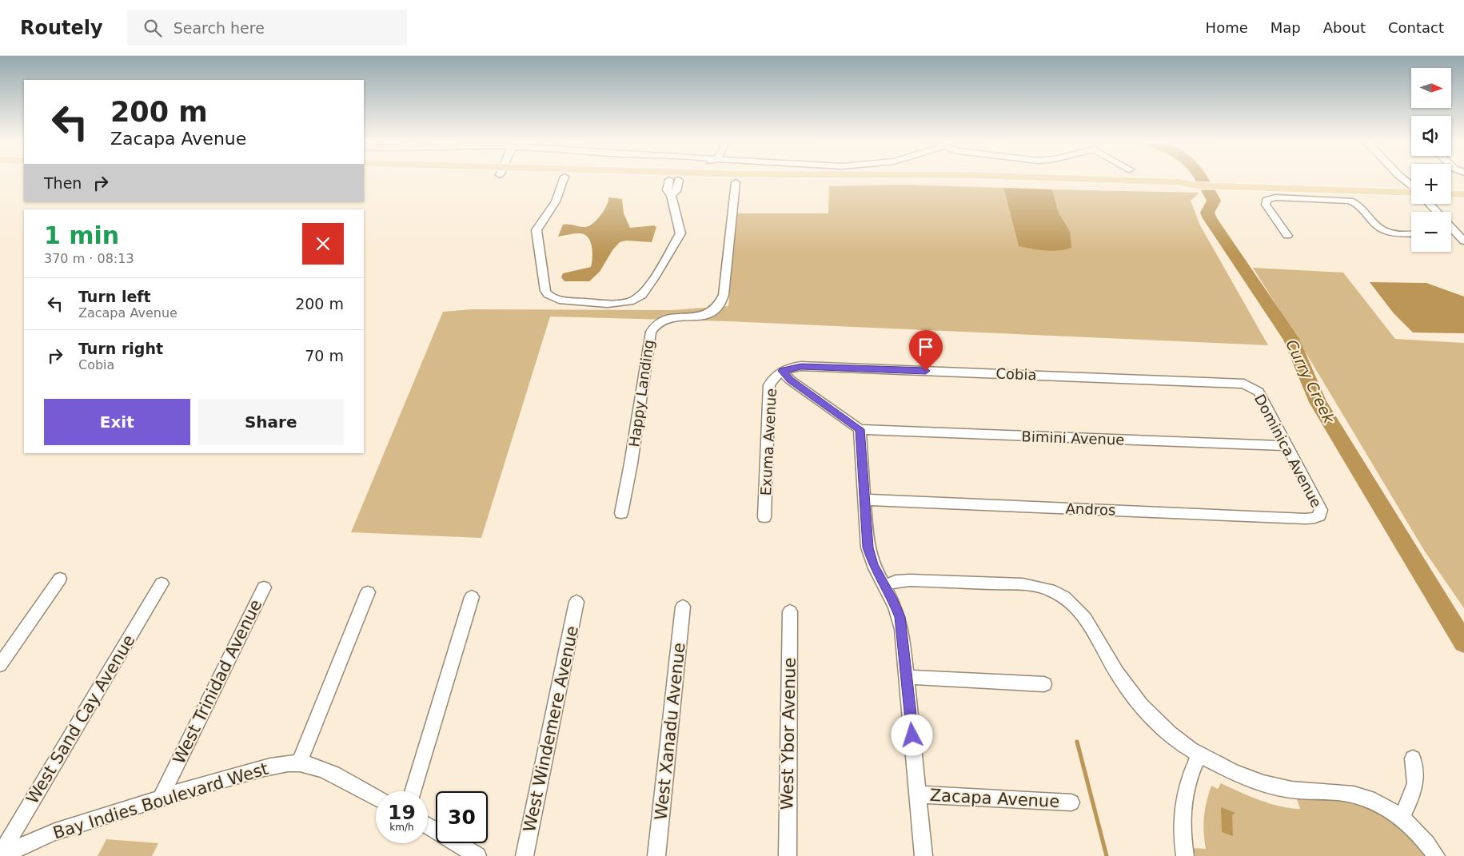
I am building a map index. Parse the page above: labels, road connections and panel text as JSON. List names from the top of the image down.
{
  "streets": {
    "street": [
      "Cobia",
      "Happy Landing",
      "Bimini Avenue",
      "Exuma Avenue",
      "Dominica Avenue",
      "Andros",
      "West Trinidad Avenue",
      "West Sand Cay Avenue",
      "West Windemere Avenue",
      "West Xanadu Avenue",
      "West Ybor Avenue",
      "Zacapa Avenue",
      "Bay Indies Boulevard West"
    ]
  },
  "crossings": [
    ["Cobia", "Exuma Avenue"],
    ["Cobia", "Dominica Avenue"],
    ["Bimini Avenue", "Dominica Avenue"],
    ["Bimini Avenue", "Zacapa Avenue"],
    ["Dominica Avenue", "Andros"],
    ["Andros", "Zacapa Avenue"],
    ["West Trinidad Avenue", "Bay Indies Boulevard West"]
  ],
  "water": ["Curry Creek"],
  "north": "right",
  "page": {
    "header": "Routely",
    "search": "Search here",
    "nav": [
      "Home",
      "Map",
      "About",
      "Contact"
    ],
    "map_buttons": ["+", "−"],
    "turn": ["200 m", "Zacapa Avenue"],
    "then": "Then",
    "heading": ["1 min", "370 m · 08:13"],
    "list": [
      {
        "name": "Turn left",
        "note": "Zacapa Avenue",
        "value": "200 m"
      },
      {
        "name": "Turn right",
        "note": "Cobia",
        "value": "70 m"
      }
    ],
    "buttons": ["Exit", "Share"],
    "speed": "19 km/h",
    "limit": "30"
  }
}
